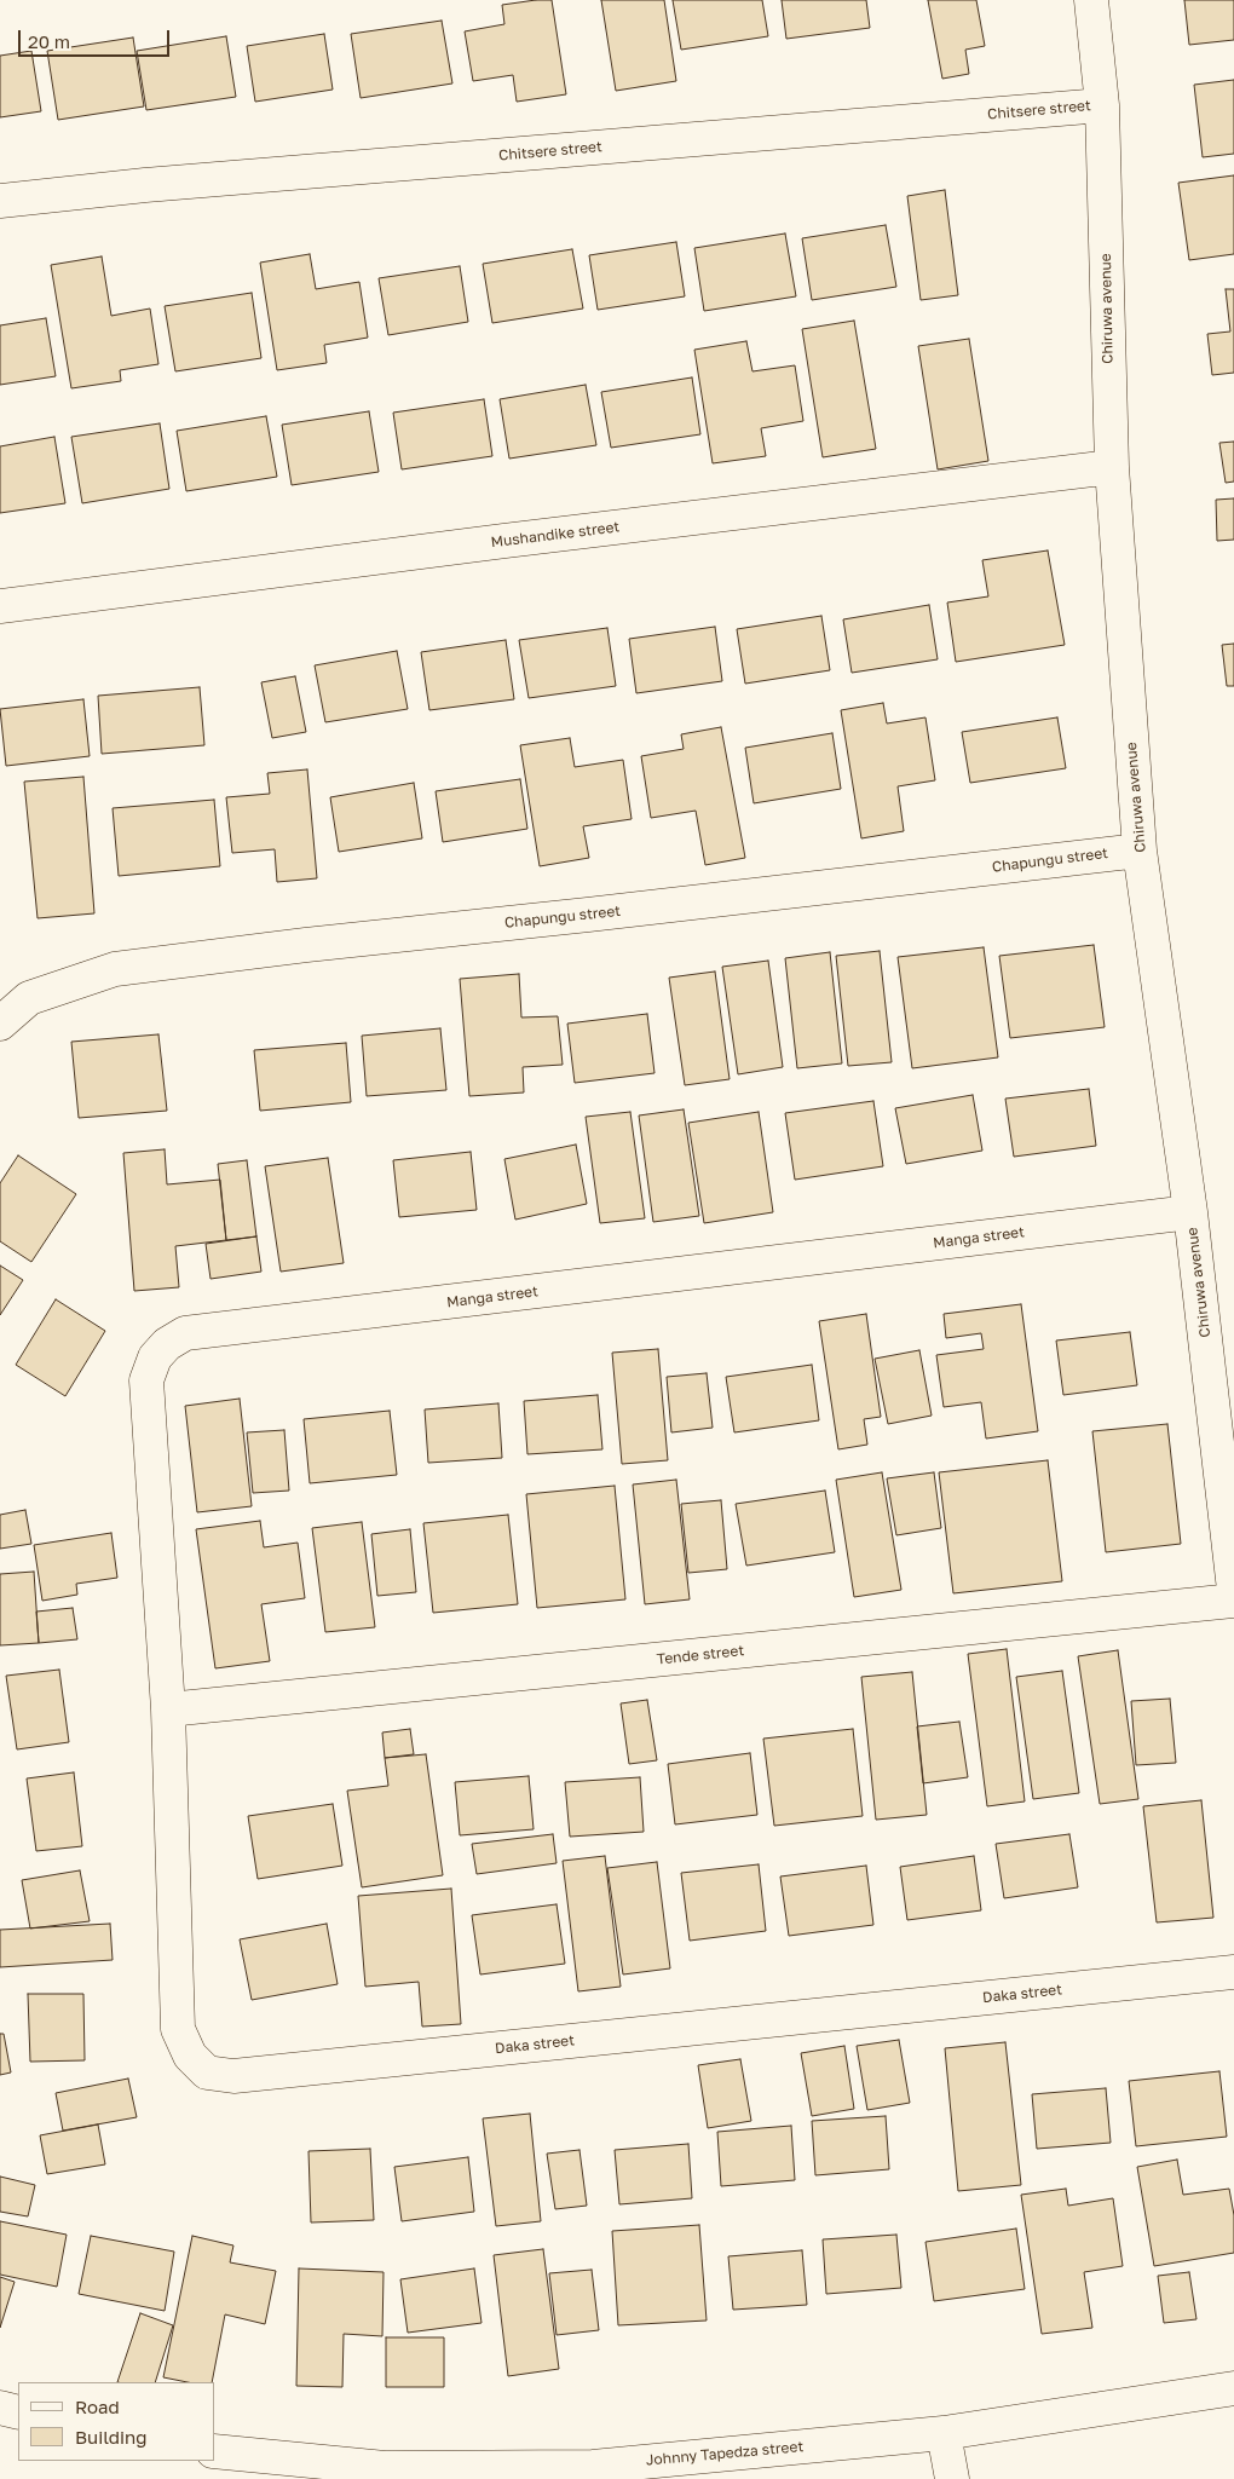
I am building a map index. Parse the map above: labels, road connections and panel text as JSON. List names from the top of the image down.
{
  "streets": {
    "street": [
      "Chitsere street",
      "Chiruwa avenue",
      "Mushandike street",
      "Chapungu street",
      "Manga street",
      "Tende street",
      "Daka street",
      "Johnny Tapedza street"
    ]
  },
  "crossings": [
    ["Chitsere street", "Chiruwa avenue"],
    ["Chiruwa avenue", "Mushandike street"],
    ["Chiruwa avenue", "Chapungu street"],
    ["Chiruwa avenue", "Manga street"],
    ["Manga street", "Tende street"],
    ["Manga street", "Daka street"],
    ["Tende street", "Daka street"]
  ],
  "legend": ["Road", "Building"],
  "scale_bar": "20 m"
}
